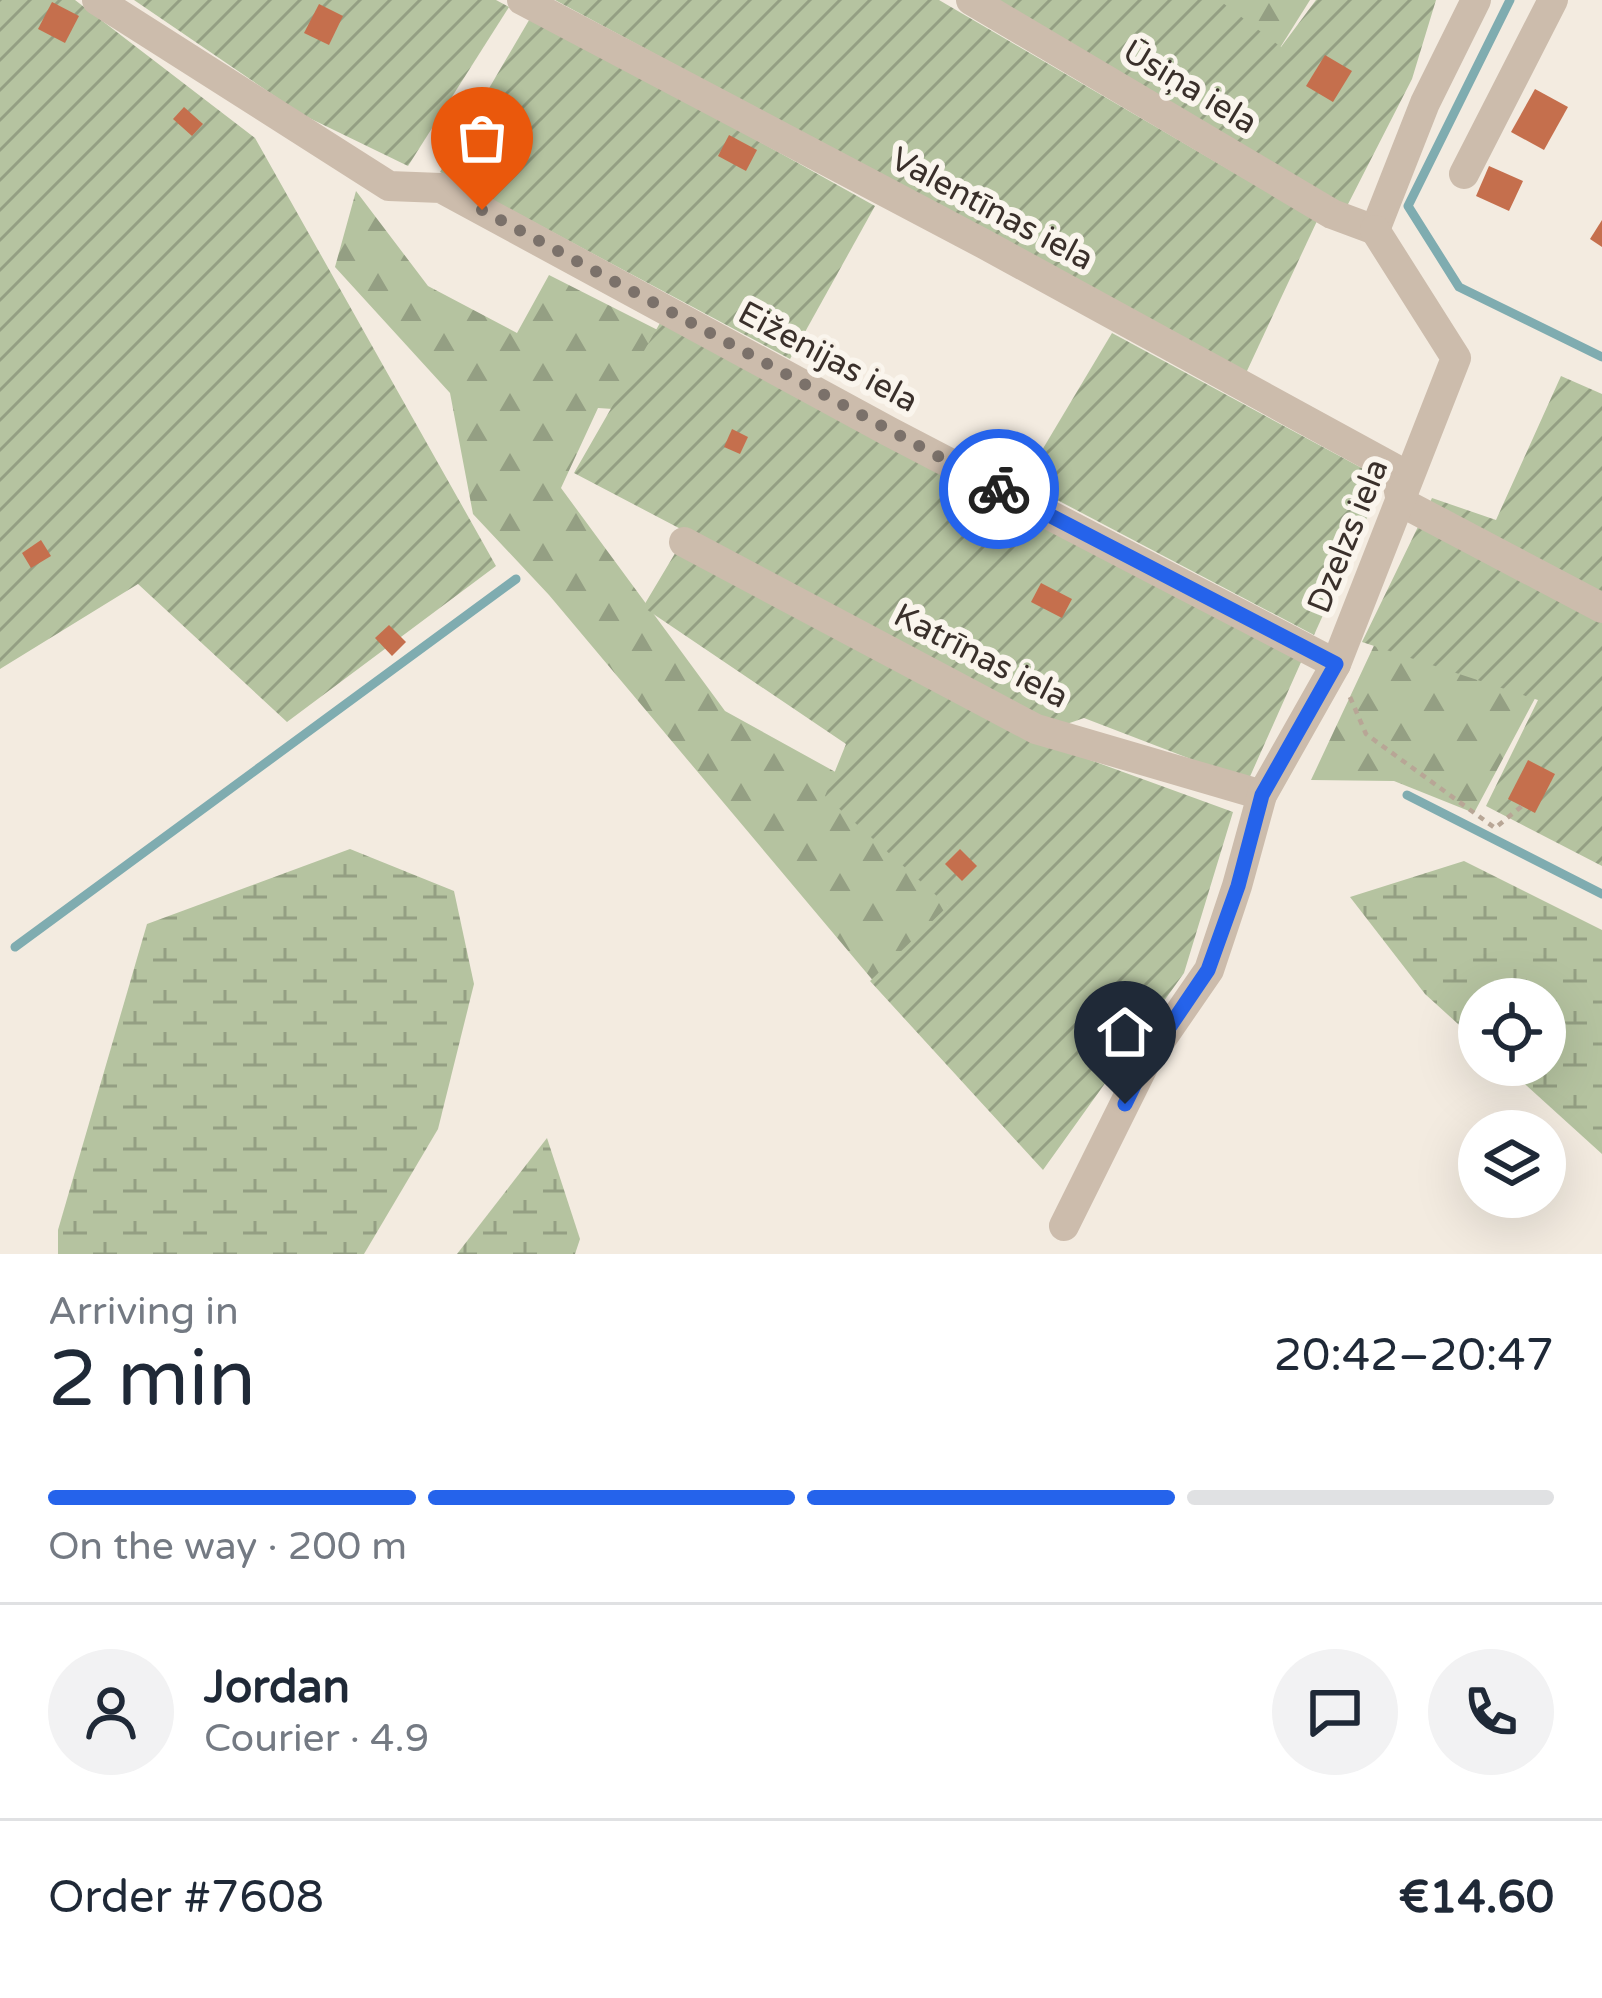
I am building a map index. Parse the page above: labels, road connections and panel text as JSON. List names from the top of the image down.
{
  "streets": {
    "street": [
      "Ūsiņa iela",
      "Valentīnas iela",
      "Eiženijas iela",
      "Dzelzs iela",
      "Katrīnas iela"
    ]
  },
  "crossings": [
    ["Ūsiņa iela", "Dzelzs iela"],
    ["Valentīnas iela", "Dzelzs iela"],
    ["Eiženijas iela", "Dzelzs iela"],
    ["Dzelzs iela", "Katrīnas iela"]
  ],
  "page": {
    "heading": ["2 min", "Arriving in", "20:42–20:47"],
    "panel": [
      "Jordan",
      "Courier · 4.9",
      "Order #7608",
      "€14.60"
    ],
    "bar": "On the way · 200 m"
  }
}
